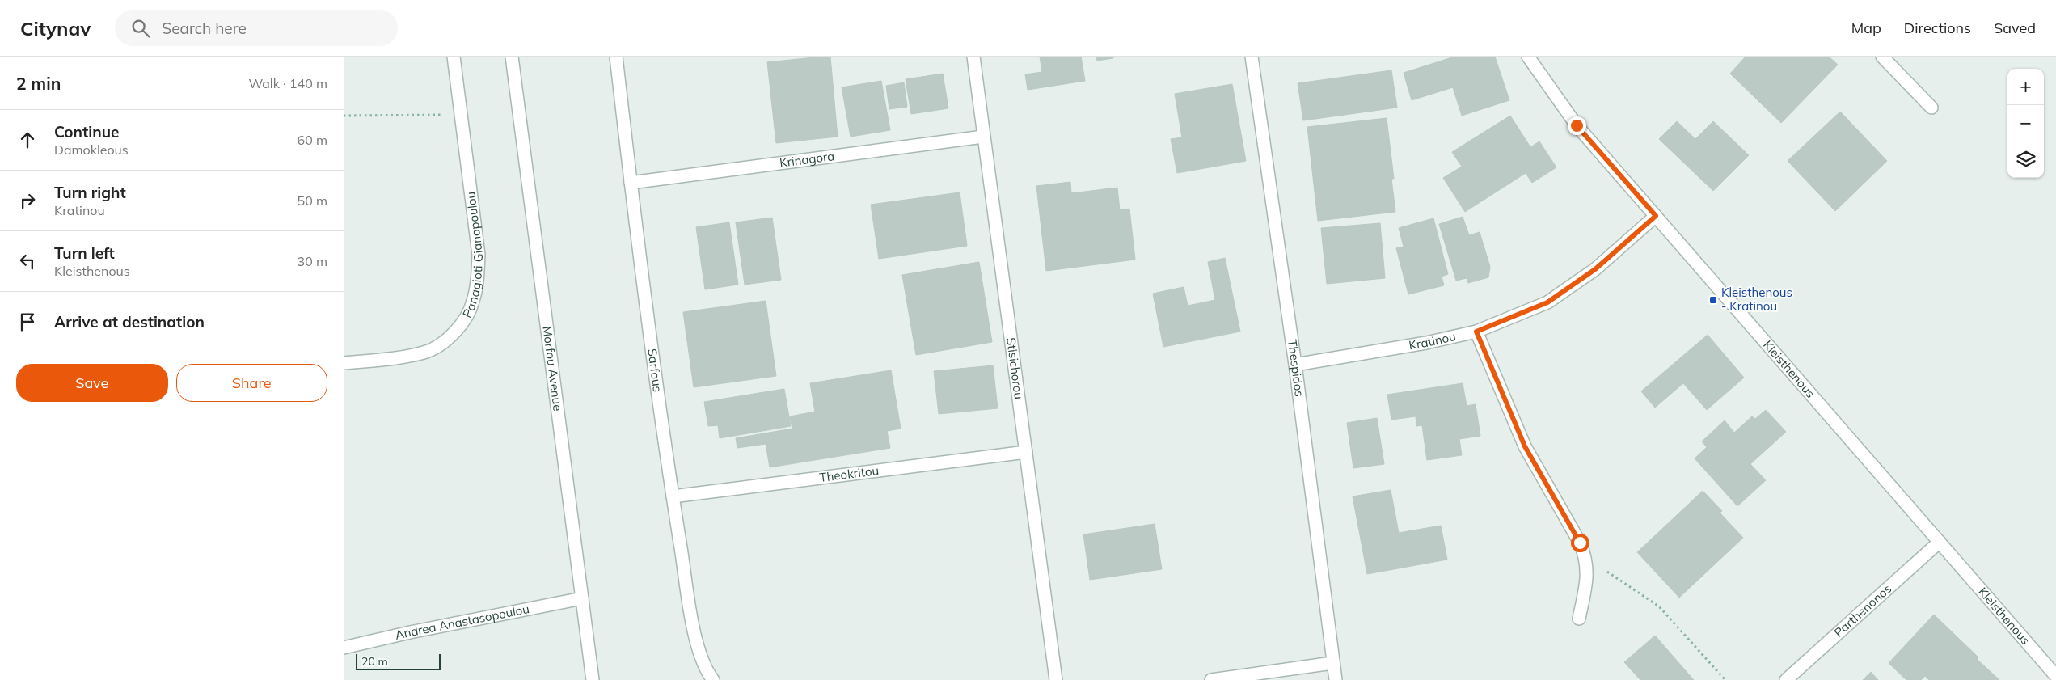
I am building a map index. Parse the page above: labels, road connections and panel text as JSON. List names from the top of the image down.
{
  "streets": {
    "street": [
      "Krinagora",
      "Panagioti Gianopoulou",
      "Kratinou",
      "Thespidos",
      "Morfou Avenue",
      "Stisichorou",
      "Kleisthenous",
      "Sarfous",
      "Theokritou",
      "Parthenonos",
      "Andrea Anastasopoulou"
    ]
  },
  "crossings": [
    ["Krinagora", "Stisichorou"],
    ["Krinagora", "Sarfous"],
    ["Kratinou", "Thespidos"],
    ["Kratinou", "Kleisthenous"],
    ["Morfou Avenue", "Andrea Anastasopoulou"],
    ["Stisichorou", "Theokritou"],
    ["Kleisthenous", "Parthenonos"],
    ["Sarfous", "Theokritou"]
  ],
  "places": {
    "transit": ["Kleisthenous - Kratinou"]
  },
  "scale_bar": "20 m",
  "page": {
    "header": "Citynav",
    "search": "Search here",
    "nav": ["Map", "Directions", "Saved"],
    "heading": ["2 min", "Walk · 140 m"],
    "map_buttons": ["+", "−"],
    "list": [
      ["Continue", "Damokleous", "60 m"],
      ["Turn right", "Kratinou", "50 m"],
      ["Turn left", "Kleisthenous", "30 m"],
      "Arrive at destination"
    ],
    "buttons": ["Save", "Share"],
    "scale": "20 m"
  }
}
